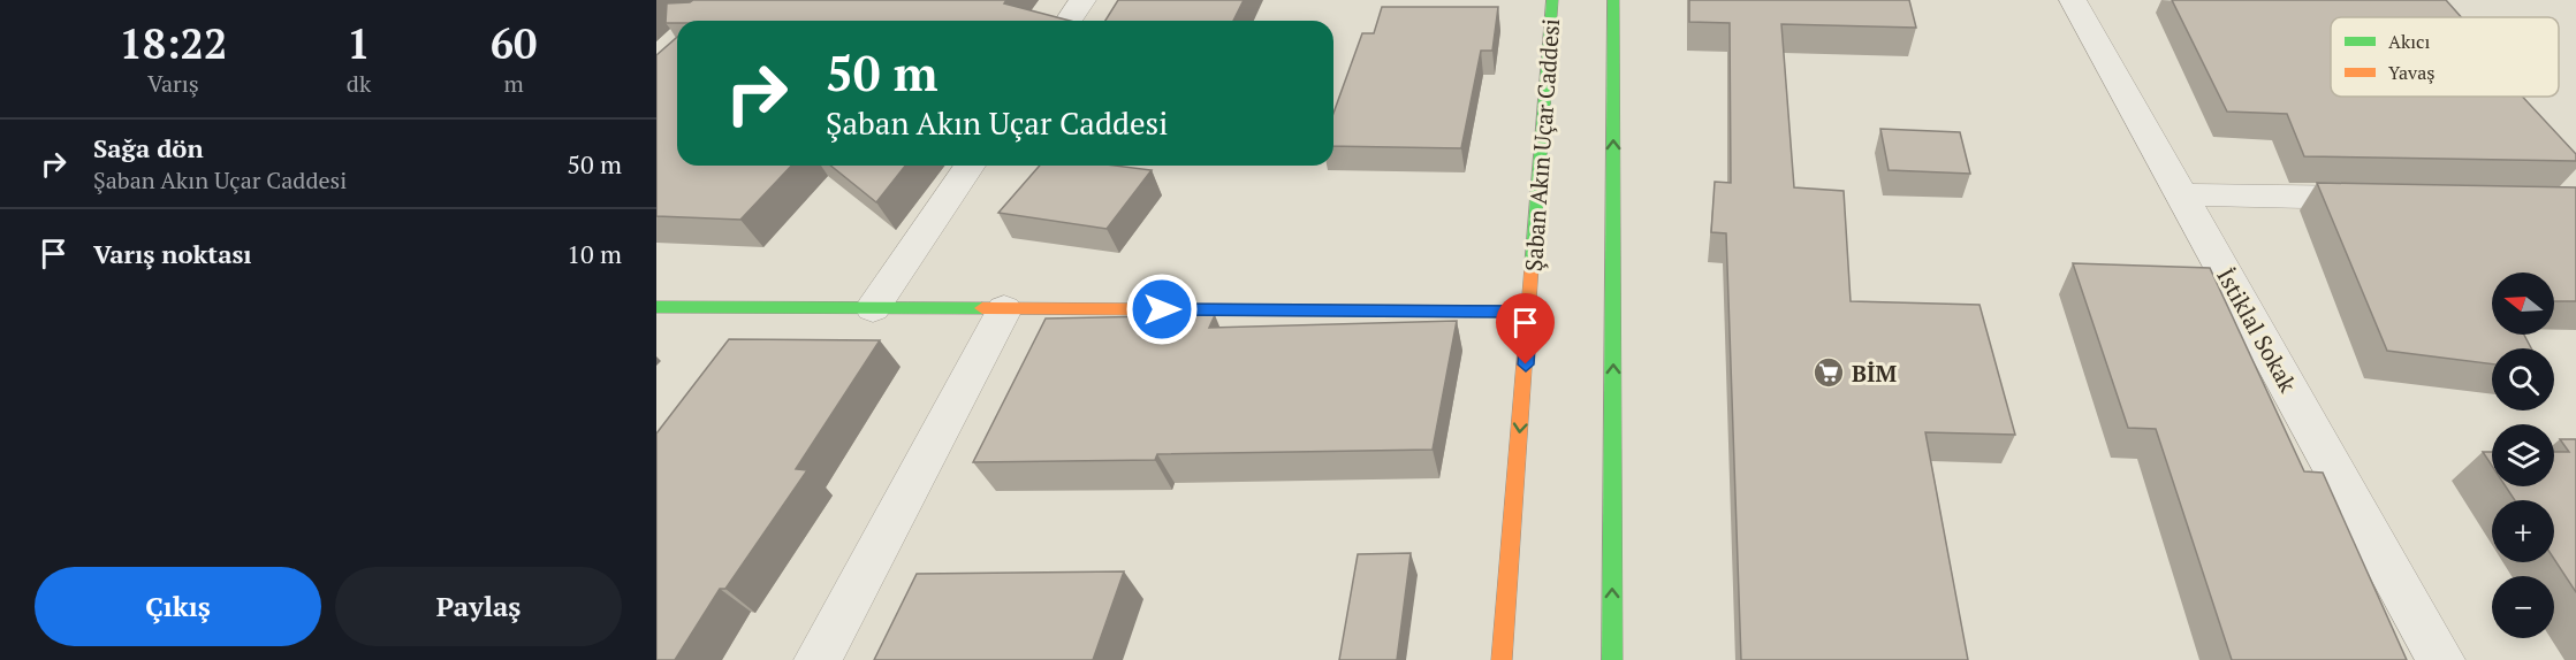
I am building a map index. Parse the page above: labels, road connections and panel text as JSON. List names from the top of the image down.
{
  "streets": {
    "main road": ["Şaban Akın Uçar Caddesi"],
    "street": ["İstiklal Sokak"]
  },
  "places": {
    "supermarket": ["BİM"]
  },
  "legend": ["Akıcı", "Yavaş"],
  "north": "left",
  "page": {
    "eta": [
      "18:22",
      "Varış",
      "1",
      "dk",
      "60",
      "m"
    ],
    "turn": ["50 m", "Şaban Akın Uçar Caddesi"],
    "list": [
      {
        "name": "Sağa dön",
        "note": "Şaban Akın Uçar Caddesi",
        "value": "50 m"
      },
      {
        "name": "Varış noktası",
        "value": "10 m"
      }
    ],
    "map_buttons": ["+", "−"],
    "buttons": ["Çıkış", "Paylaş"]
  }
}
